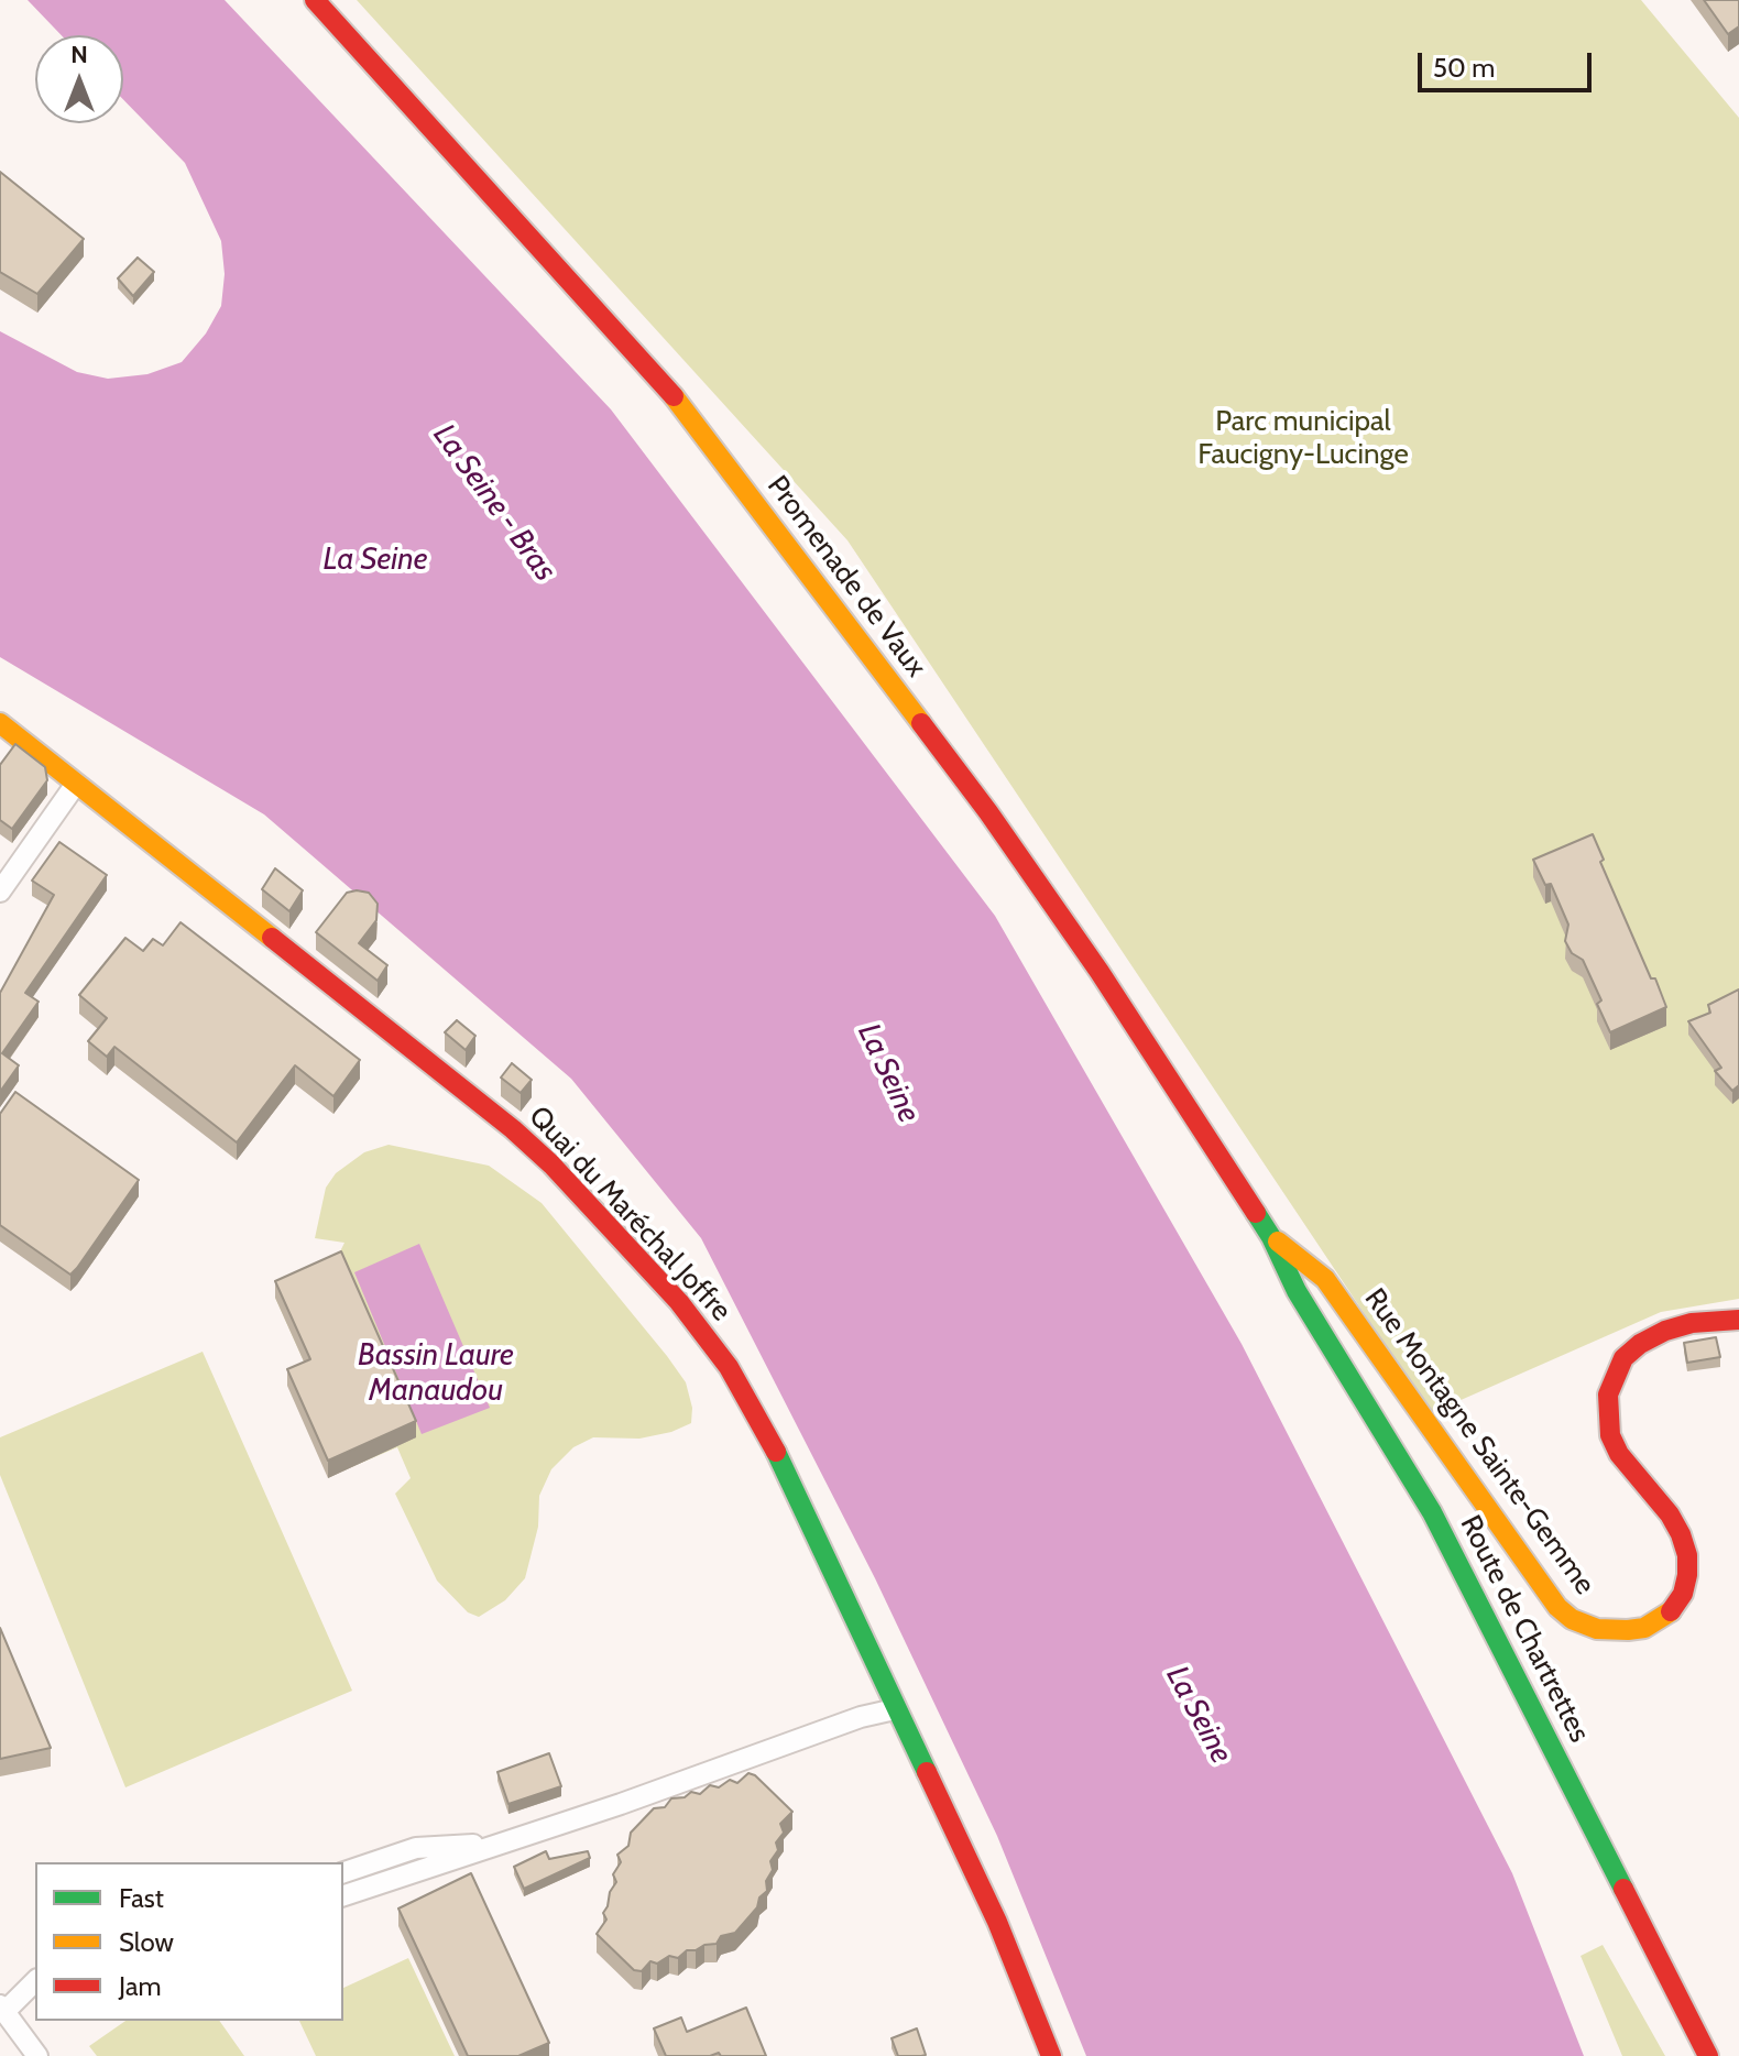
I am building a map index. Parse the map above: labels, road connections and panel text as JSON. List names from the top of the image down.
{
  "streets": {
    "street": [
      "Promenade de Vaux",
      "Quai du Maréchal Joffre",
      "Rue Montagne Sainte-Gemme",
      "Route de Chartrettes"
    ]
  },
  "crossings": [
    ["Promenade de Vaux", "Rue Montagne Sainte-Gemme"],
    ["Promenade de Vaux", "Route de Chartrettes"],
    ["Rue Montagne Sainte-Gemme", "Route de Chartrettes"]
  ],
  "water": ["La Seine - Bras", "La Seine", "Bassin Laure Manaudou"],
  "parks": ["Parc municipal Faucigny-Lucinge"],
  "legend": ["Fast", "Slow", "Jam"],
  "scale_bar": "50 m",
  "north": "top"
}
